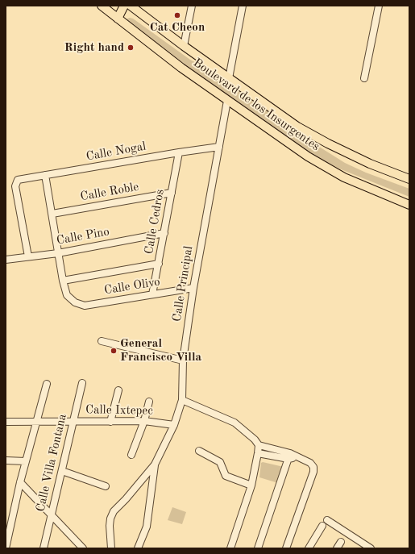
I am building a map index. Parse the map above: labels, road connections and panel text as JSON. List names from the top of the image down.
{
  "streets": {
    "main road": ["Boulevard de los Insurgentes"],
    "street": [
      "Calle Nogal",
      "Calle Roble",
      "Calle Cedros",
      "Calle Pino",
      "Calle Principal",
      "Calle Olivo",
      "Calle Ixtepec",
      "Calle Villa Fontana"
    ]
  },
  "crossings": [
    ["Boulevard de los Insurgentes", "Calle Principal"],
    ["Calle Nogal", "Calle Cedros"],
    ["Calle Nogal", "Calle Pino"],
    ["Calle Nogal", "Calle Principal"],
    ["Calle Roble", "Calle Cedros"],
    ["Calle Cedros", "Calle Pino"],
    ["Calle Cedros", "Calle Olivo"],
    ["Calle Principal", "Calle Olivo"],
    ["Calle Principal", "Calle Ixtepec"],
    ["Calle Ixtepec", "Calle Villa Fontana"]
  ],
  "places": ["Cat Cheon", "Right hand", "General Francisco Villa"]
}
